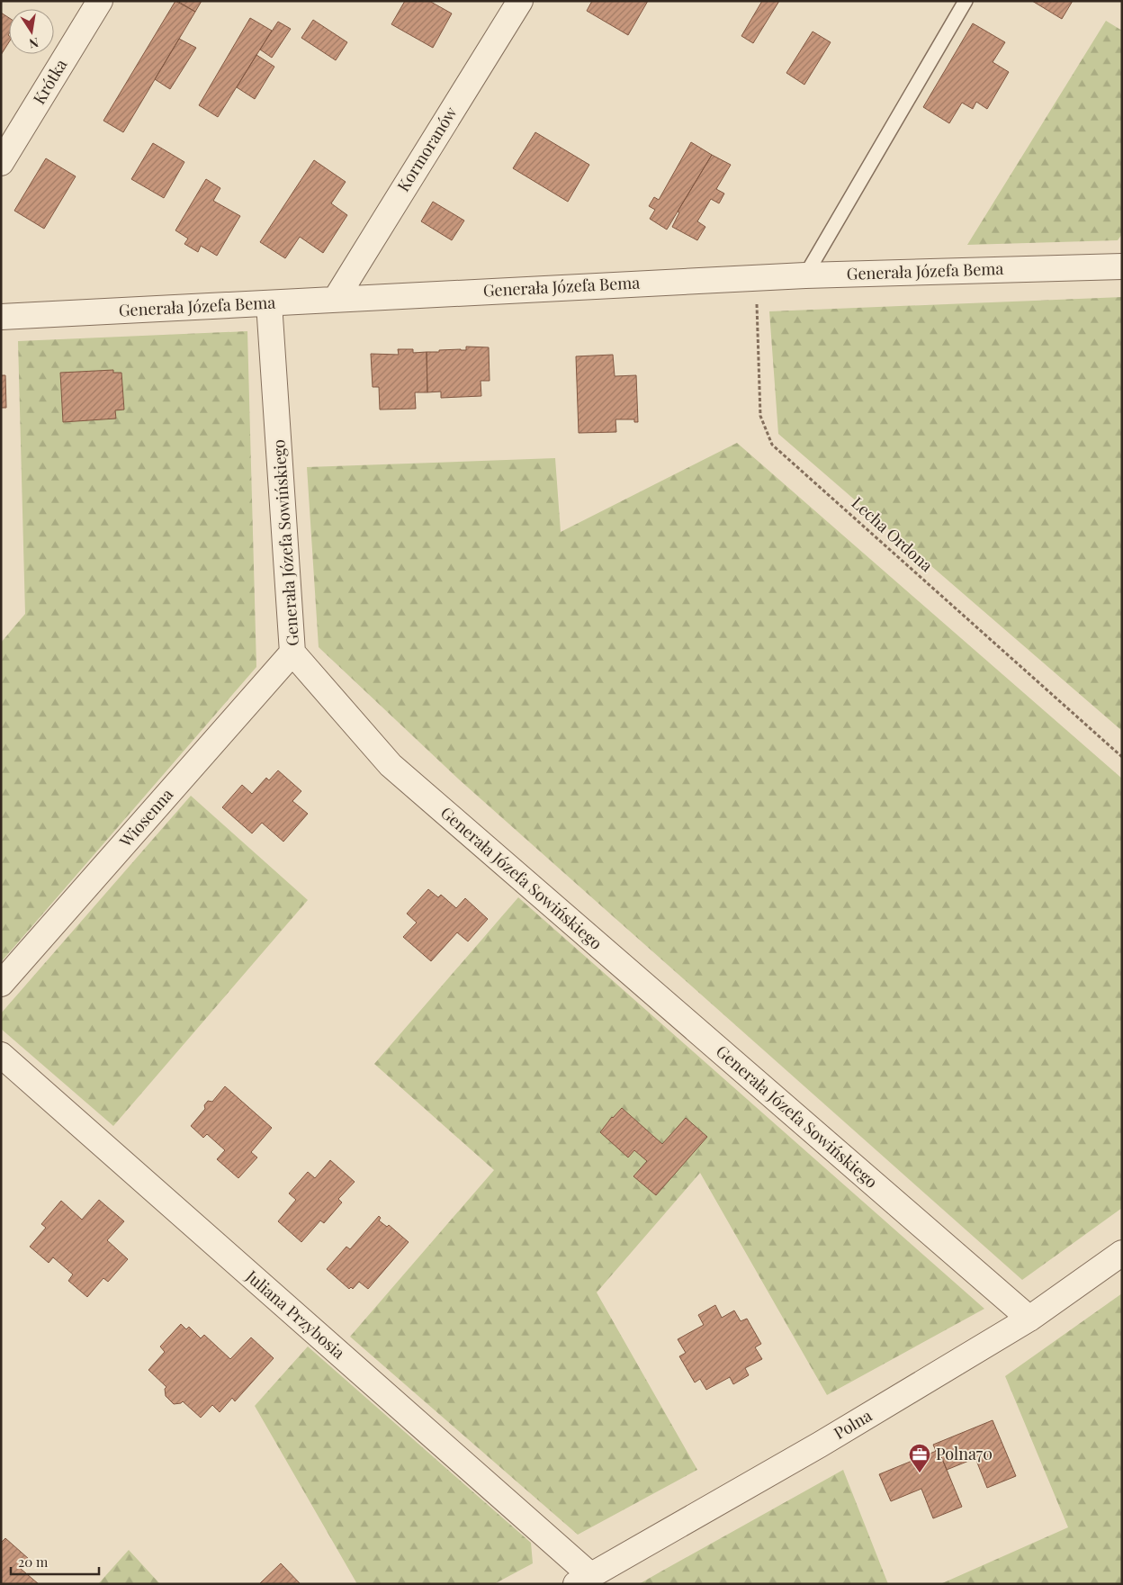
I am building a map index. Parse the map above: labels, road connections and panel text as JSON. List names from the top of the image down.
{
  "streets": {
    "street": [
      "Krótka",
      "Kormoranów",
      "Generała Józefa Bema",
      "Generała Józefa Sowińskiego",
      "Wiosenna",
      "Juliana Przybosia",
      "Polna"
    ],
    "path": ["Lecha Ordona"]
  },
  "crossings": [
    ["Kormoranów", "Generała Józefa Bema"],
    ["Generała Józefa Bema", "Lecha Ordona"],
    ["Generała Józefa Bema", "Generała Józefa Sowińskiego"],
    ["Generała Józefa Sowińskiego", "Wiosenna"],
    ["Generała Józefa Sowińskiego", "Polna"],
    ["Juliana Przybosia", "Polna"]
  ],
  "places": {
    "office": ["Polna70"]
  },
  "scale_bar": "20 m",
  "north": "bottom"
}
